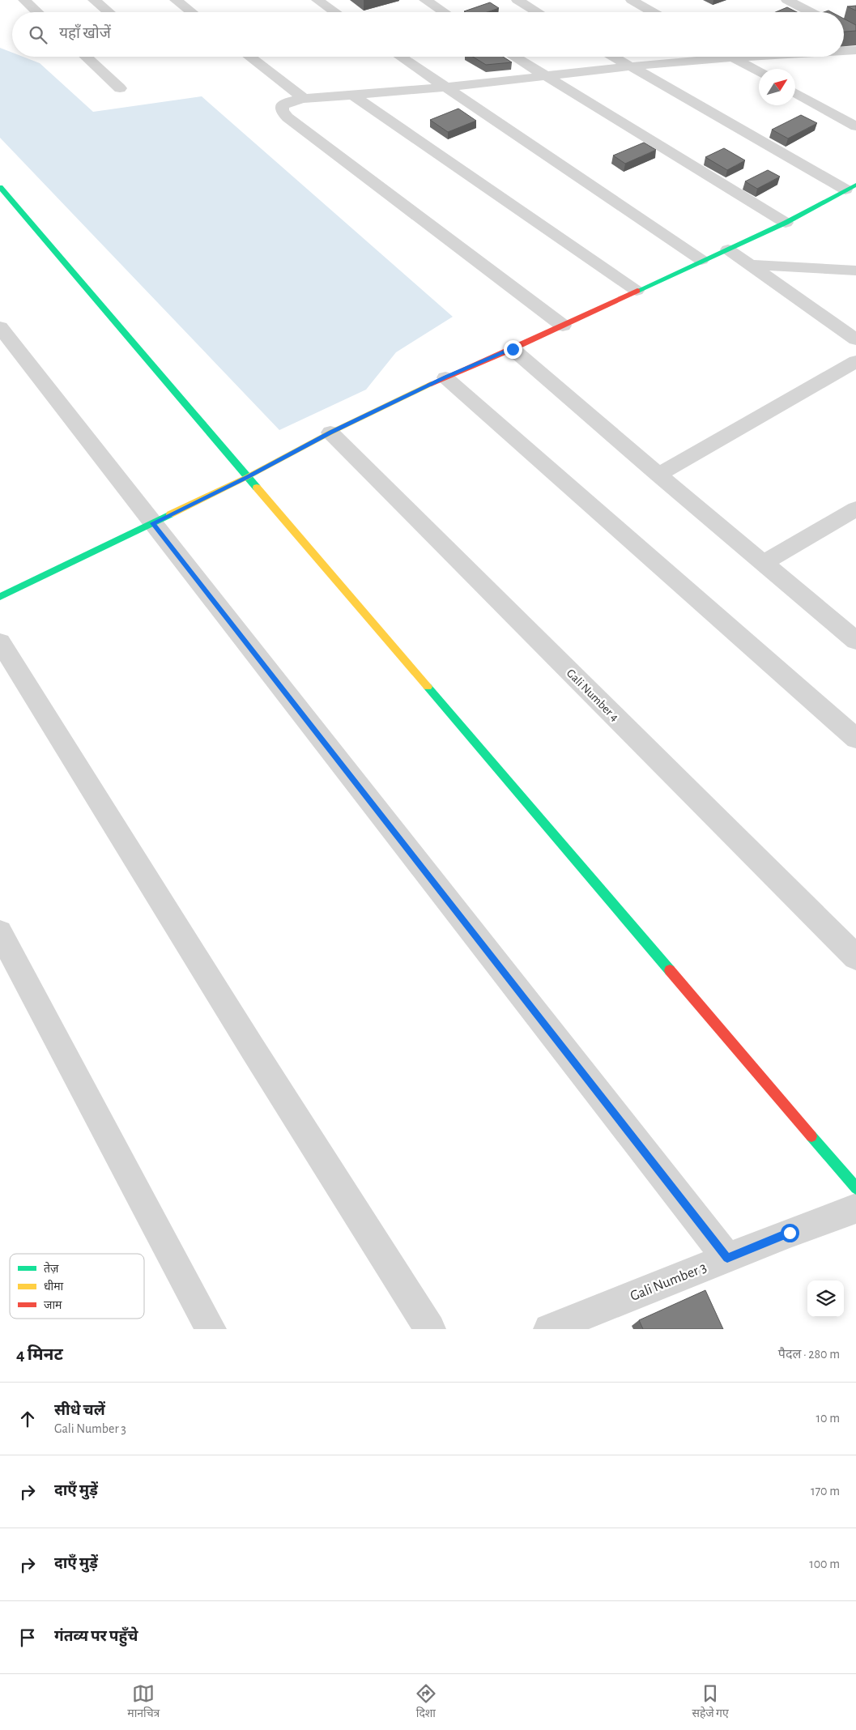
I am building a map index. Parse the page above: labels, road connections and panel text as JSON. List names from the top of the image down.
{
  "streets": {
    "street": ["Gali Number 4", "Gali Number 3"]
  },
  "legend": ["तेज़", "धीमा", "जाम"],
  "north": "top right",
  "page": {
    "search": "यहाँ खोजें",
    "heading": ["4 मिनट", "पैदल · 280 m"],
    "list": [
      ["सीधे चलें", "Gali Number 3", "10 m"],
      ["दाएँ मुड़ें", "170 m"],
      ["दाएँ मुड़ें", "100 m"],
      "गंतव्य पर पहुँचे"
    ],
    "nav": ["मानचित्र", "दिशा", "सहेजे गए"]
  }
}
